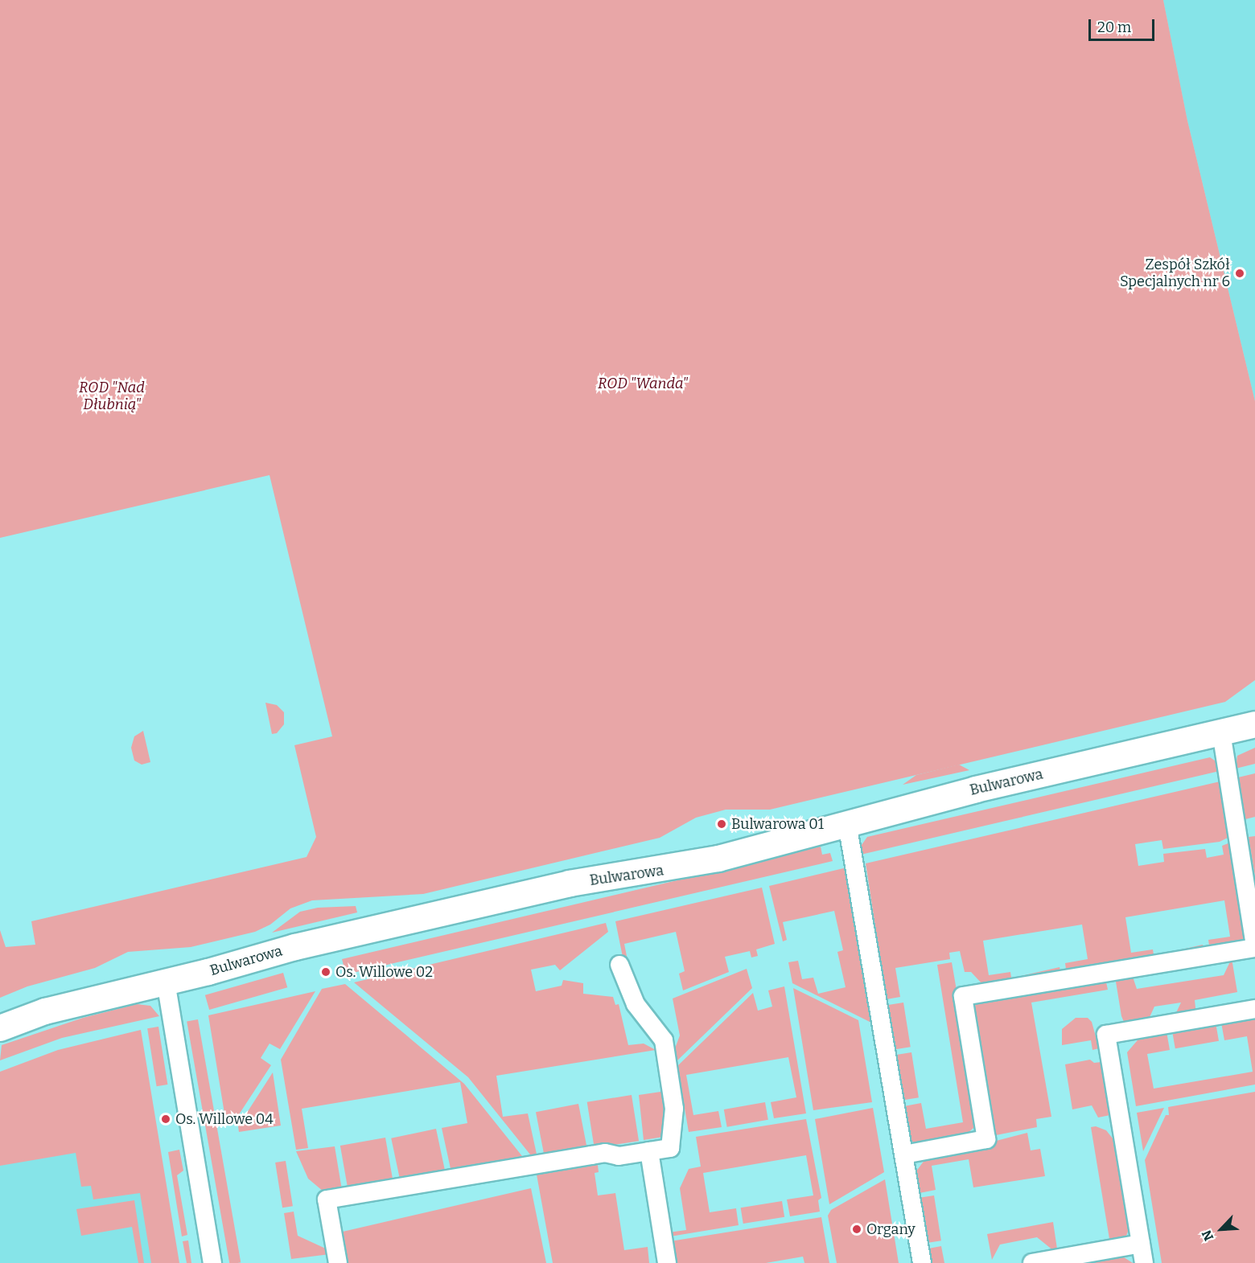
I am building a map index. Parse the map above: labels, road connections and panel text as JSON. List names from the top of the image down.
{
  "streets": {
    "street": ["Bulwarowa"]
  },
  "parks": ["ROD \"Wanda\"", "ROD \"Nad Dłubnią\""],
  "places": [
    "Zespół Szkół Specjalnych nr 6",
    "Bulwarowa 01",
    "Os. Willowe 02",
    "Os. Willowe 04",
    "Organy"
  ],
  "scale_bar": "20 m",
  "north": "bottom left"
}
